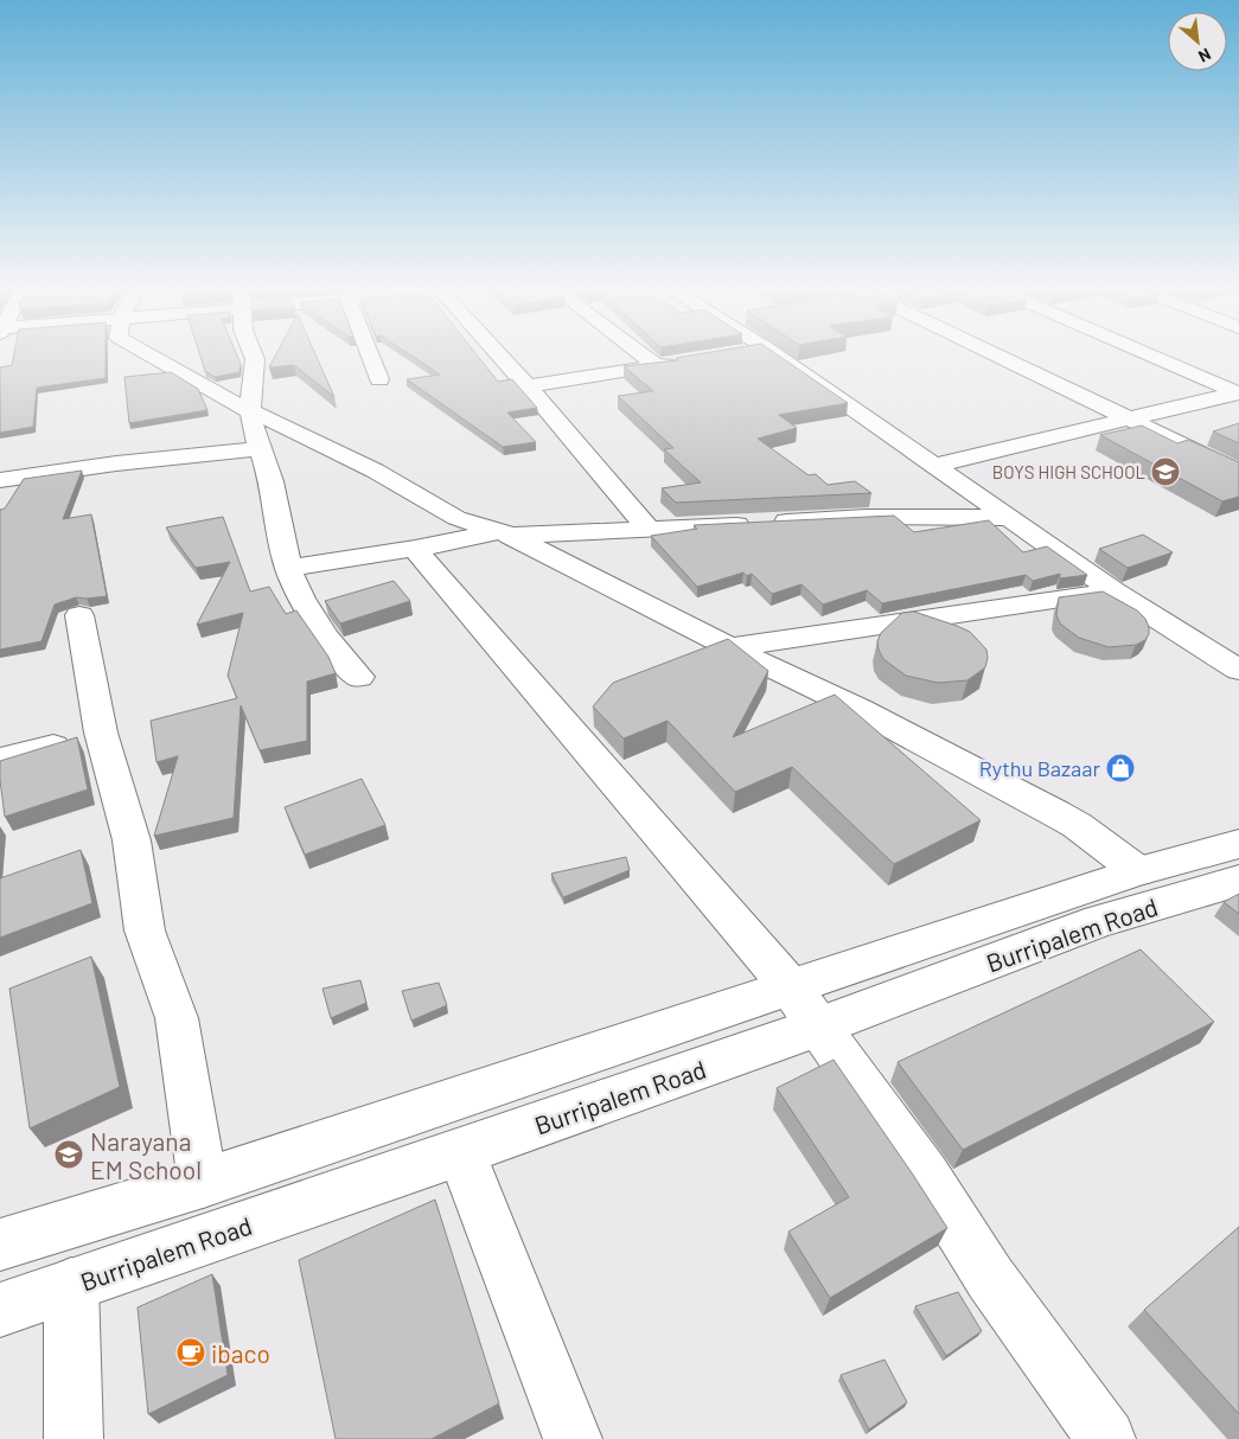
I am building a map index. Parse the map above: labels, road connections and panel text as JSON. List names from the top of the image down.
{
  "streets": {
    "street": ["Burripalem Road"]
  },
  "places": {
    "school or university": ["BOYS HIGH SCHOOL", "Narayana EM School"],
    "shop": ["Rythu Bazaar"],
    "cafe": ["ibaco"]
  },
  "north": "bottom right"
}
